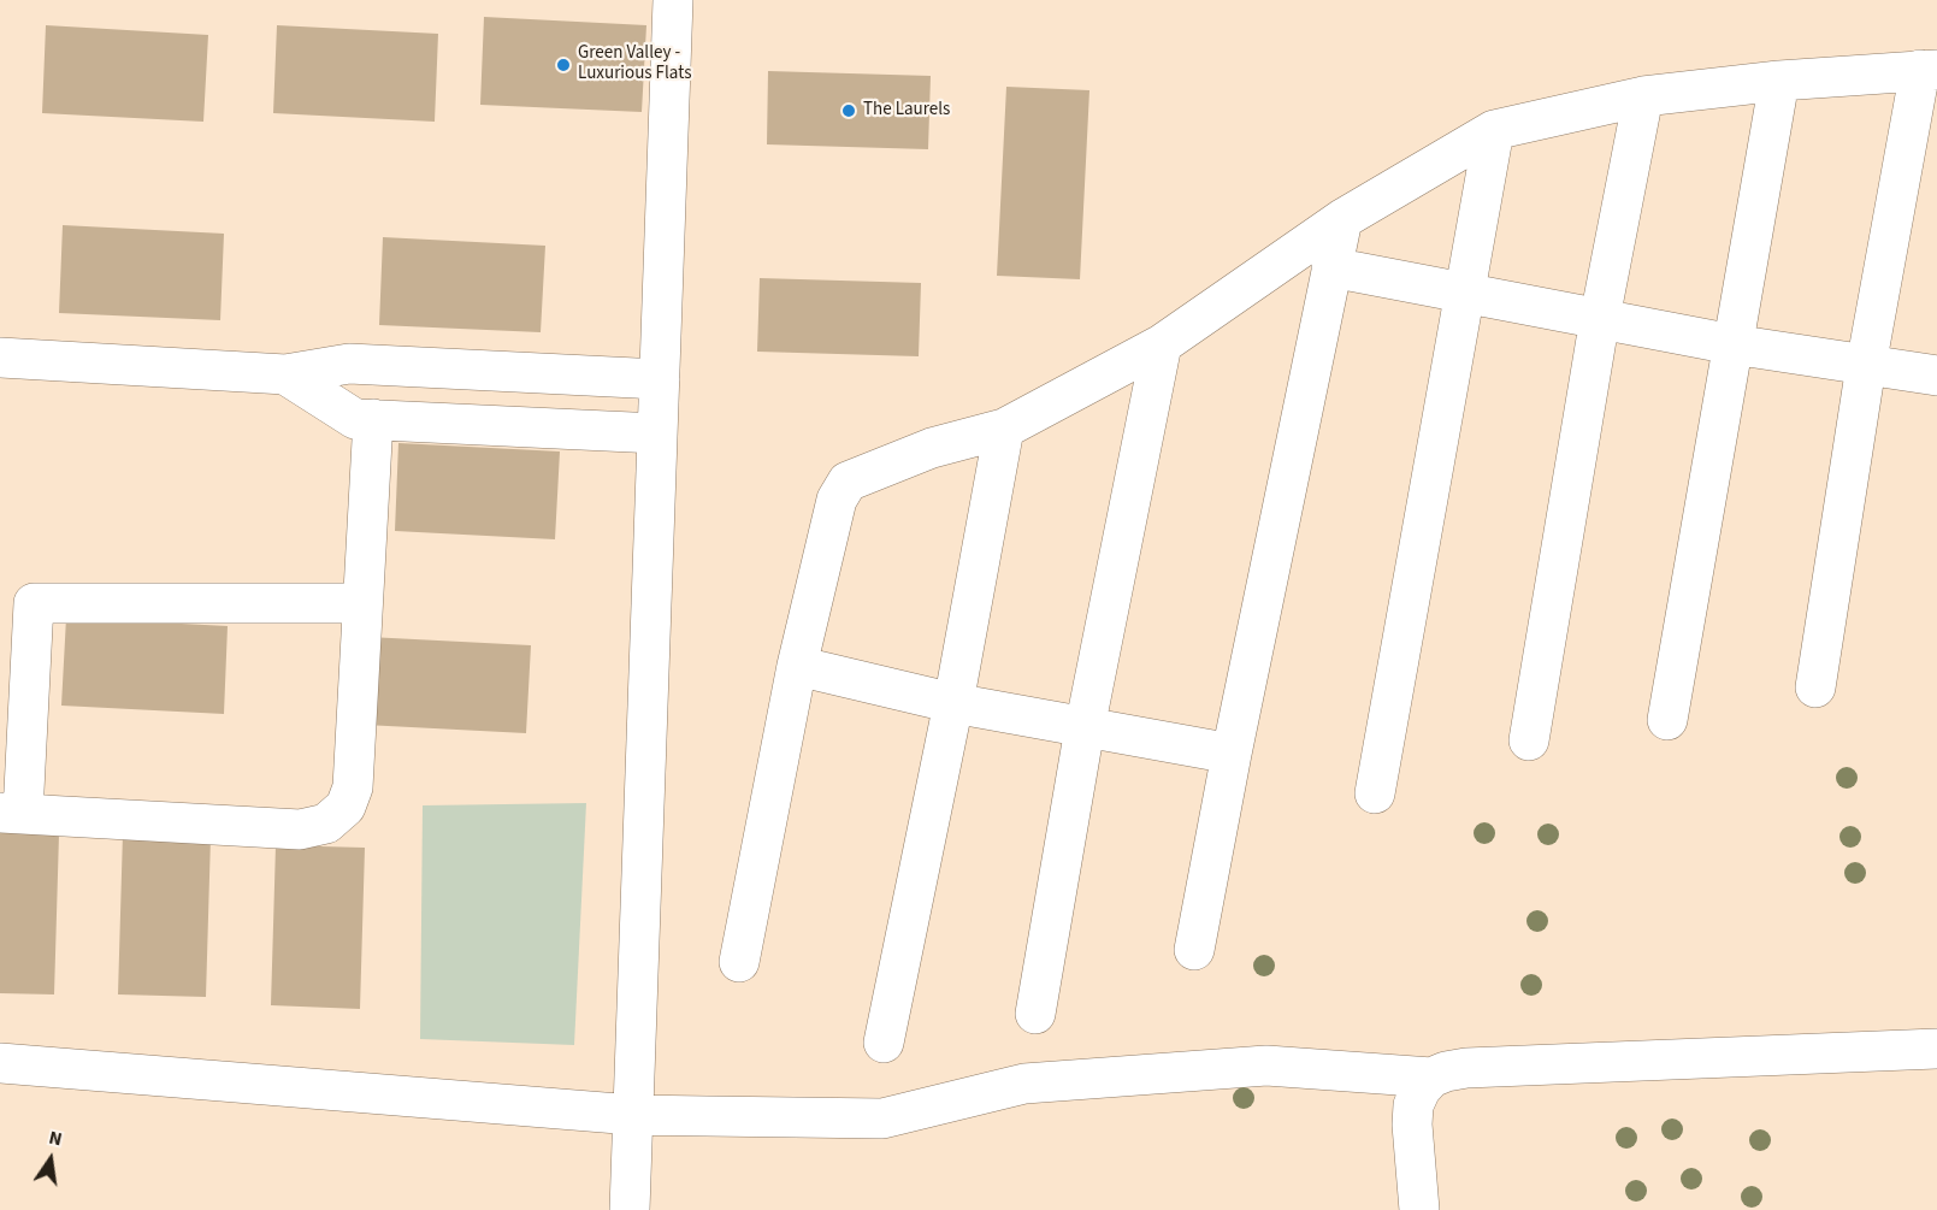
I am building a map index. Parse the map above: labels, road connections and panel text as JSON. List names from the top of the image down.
{
  "places": ["Green Valley - Luxurious Flats", "The Laurels"],
  "north": "top"
}
